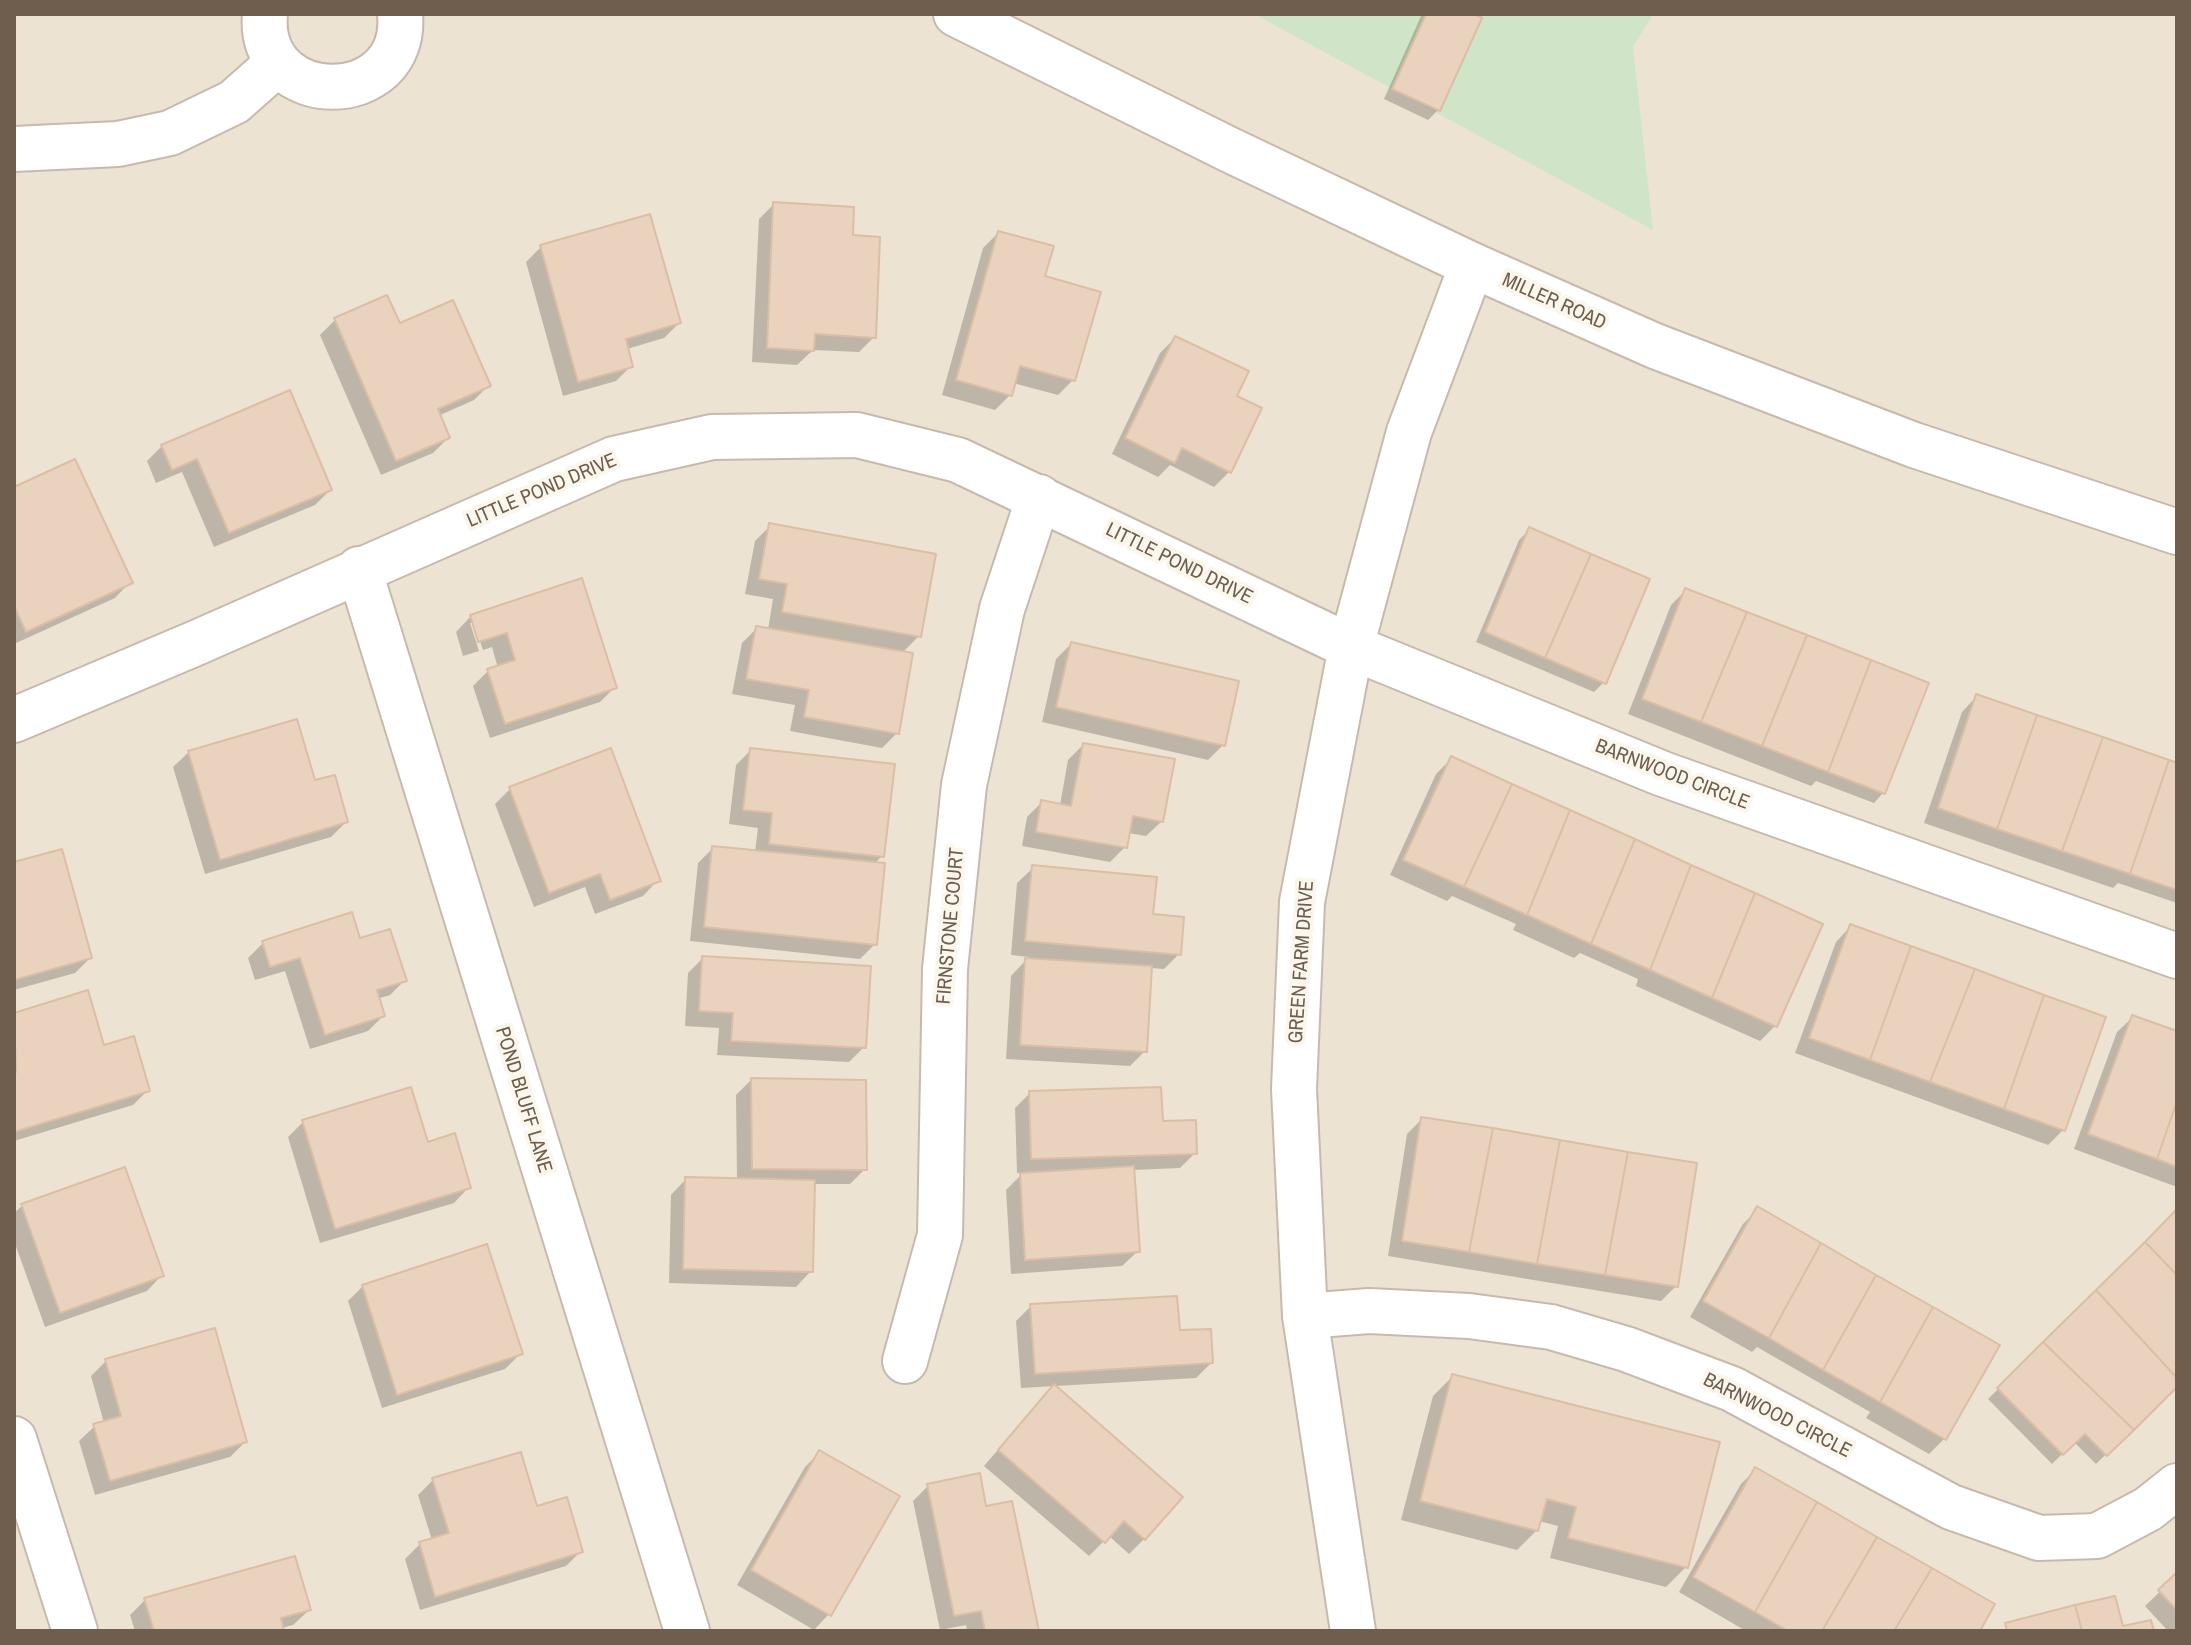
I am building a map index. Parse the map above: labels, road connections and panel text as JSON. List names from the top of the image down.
{
  "streets": {
    "street": [
      "MILLER ROAD",
      "LITTLE POND DRIVE",
      "BARNWOOD CIRCLE",
      "FIRNSTONE COURT",
      "GREEN FARM DRIVE",
      "POND BLUFF LANE"
    ]
  },
  "crossings": [
    ["MILLER ROAD", "GREEN FARM DRIVE"],
    ["LITTLE POND DRIVE", "BARNWOOD CIRCLE"],
    ["LITTLE POND DRIVE", "FIRNSTONE COURT"],
    ["LITTLE POND DRIVE", "GREEN FARM DRIVE"],
    ["LITTLE POND DRIVE", "POND BLUFF LANE"],
    ["BARNWOOD CIRCLE", "GREEN FARM DRIVE"]
  ]
}
